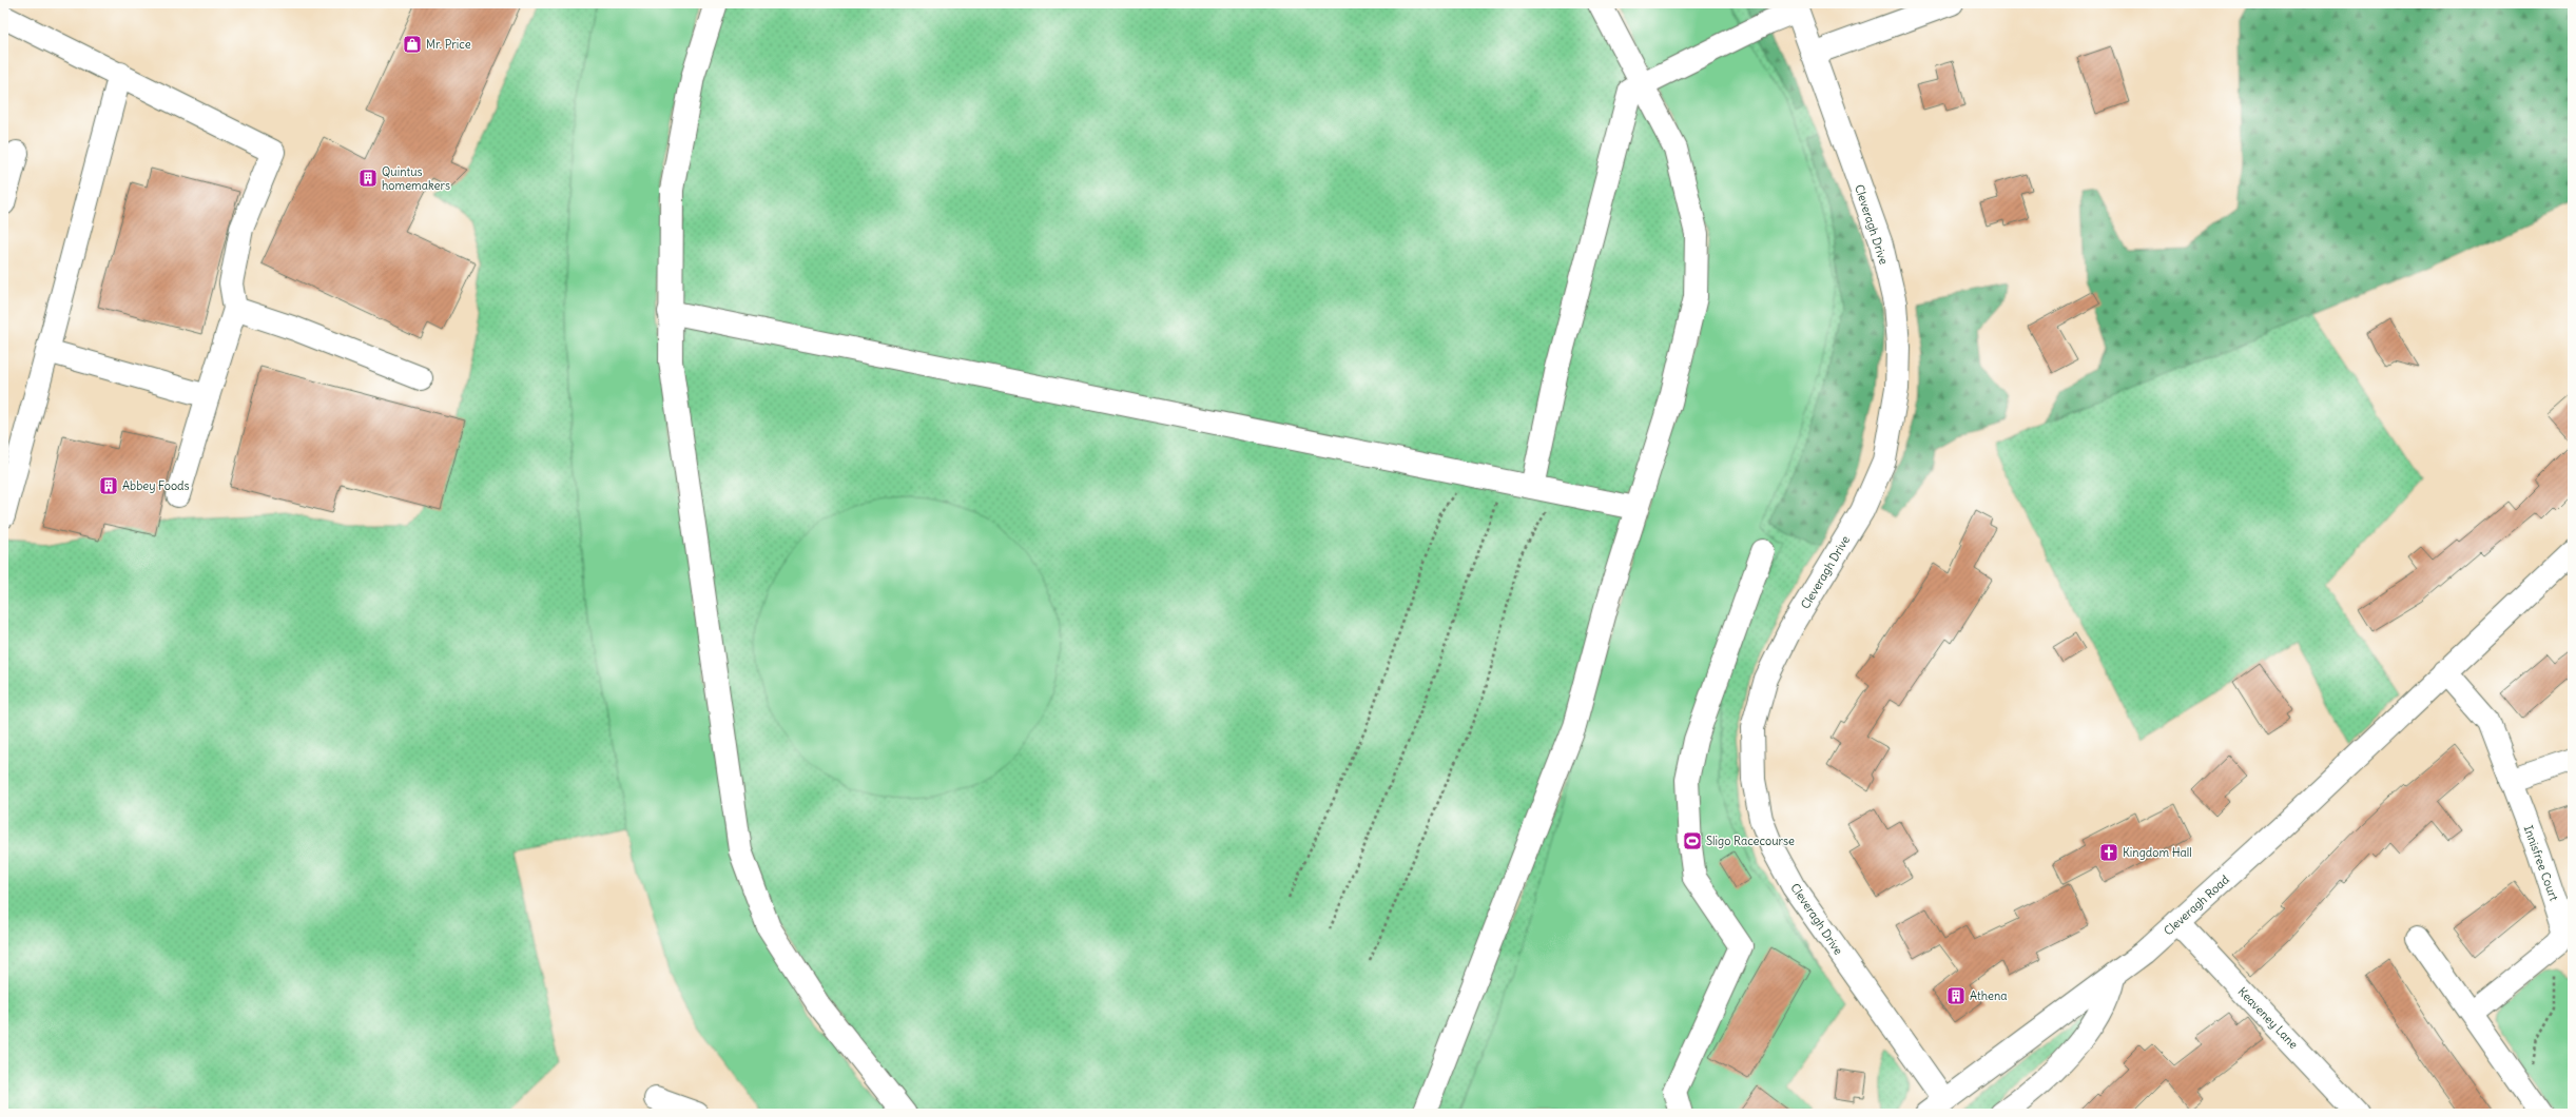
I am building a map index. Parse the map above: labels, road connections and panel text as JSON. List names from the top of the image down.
{
  "streets": {
    "street": [
      "Cleveragh Drive",
      "Innisfree Court",
      "Cleveragh Road",
      "Keaveney Lane"
    ]
  },
  "crossings": [
    ["Cleveragh Drive", "Cleveragh Road"],
    ["Innisfree Court", "Cleveragh Road"],
    ["Cleveragh Road", "Keaveney Lane"]
  ],
  "places": {
    "shop": ["Mr. Price"],
    "building": ["Quintus homemakers", "Abbey Foods", "Athena"],
    "sports": ["Sligo Racecourse"],
    "church": ["Kingdom Hall"]
  }
}
